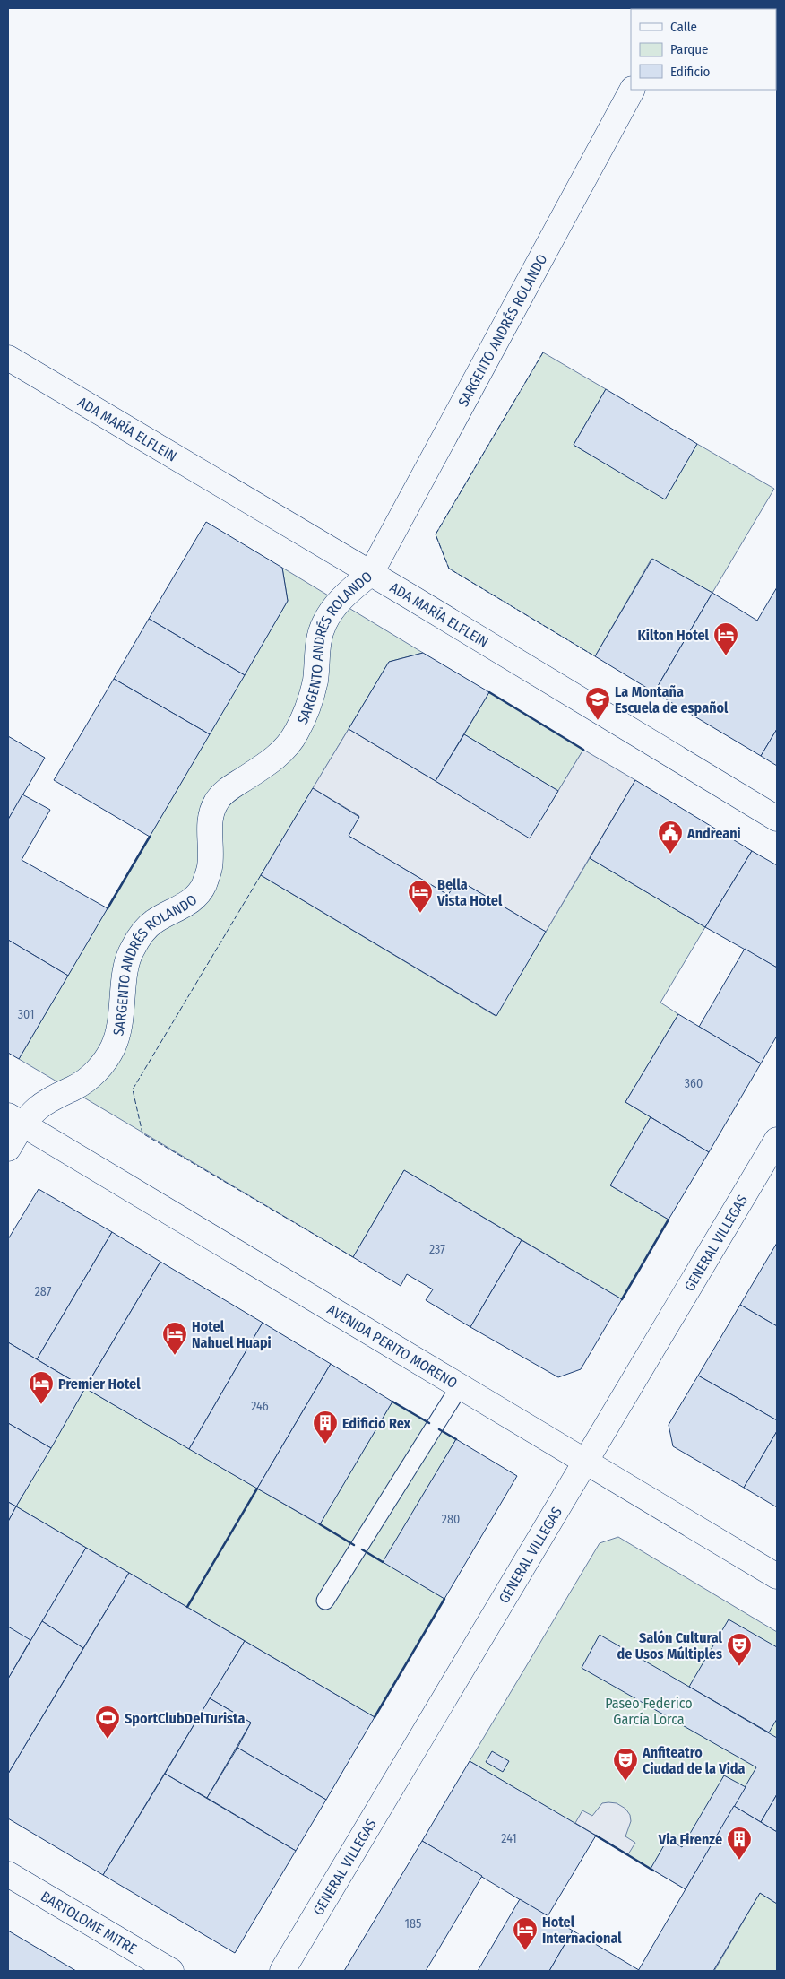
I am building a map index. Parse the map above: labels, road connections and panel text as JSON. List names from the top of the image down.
{
  "streets": {
    "street": [
      "SARGENTO ANDRÉS ROLANDO",
      "ADA MARÍA ELFLEIN",
      "GENERAL VILLEGAS",
      "AVENIDA PERITO MORENO",
      "BARTOLOMÉ MITRE"
    ]
  },
  "crossings": [
    ["SARGENTO ANDRÉS ROLANDO", "ADA MARÍA ELFLEIN"],
    ["SARGENTO ANDRÉS ROLANDO", "AVENIDA PERITO MORENO"],
    ["GENERAL VILLEGAS", "AVENIDA PERITO MORENO"]
  ],
  "parks": ["Paseo Federico García Lorca"],
  "places": {
    "hotel": [
      "Kilton Hotel",
      "Bella Vista Hotel",
      "Hotel Nahuel Huapi",
      "Premier Hotel",
      "Hotel Internacional"
    ],
    "school or university": ["La Montaña Escuela de español"],
    "public building": ["Andreani"],
    "building": ["Edificio Rex", "Via Firenze"],
    "theatre": ["Salón Cultural de Usos Múltiples", "Anfiteatro Ciudad de la Vida"],
    "sports": ["SportClubDelTurista"]
  },
  "house_numbers": [
    "301",
    "360",
    "237",
    "287",
    "246",
    "280",
    "241",
    "185"
  ],
  "legend": ["Calle", "Parque", "Edificio"]
}
